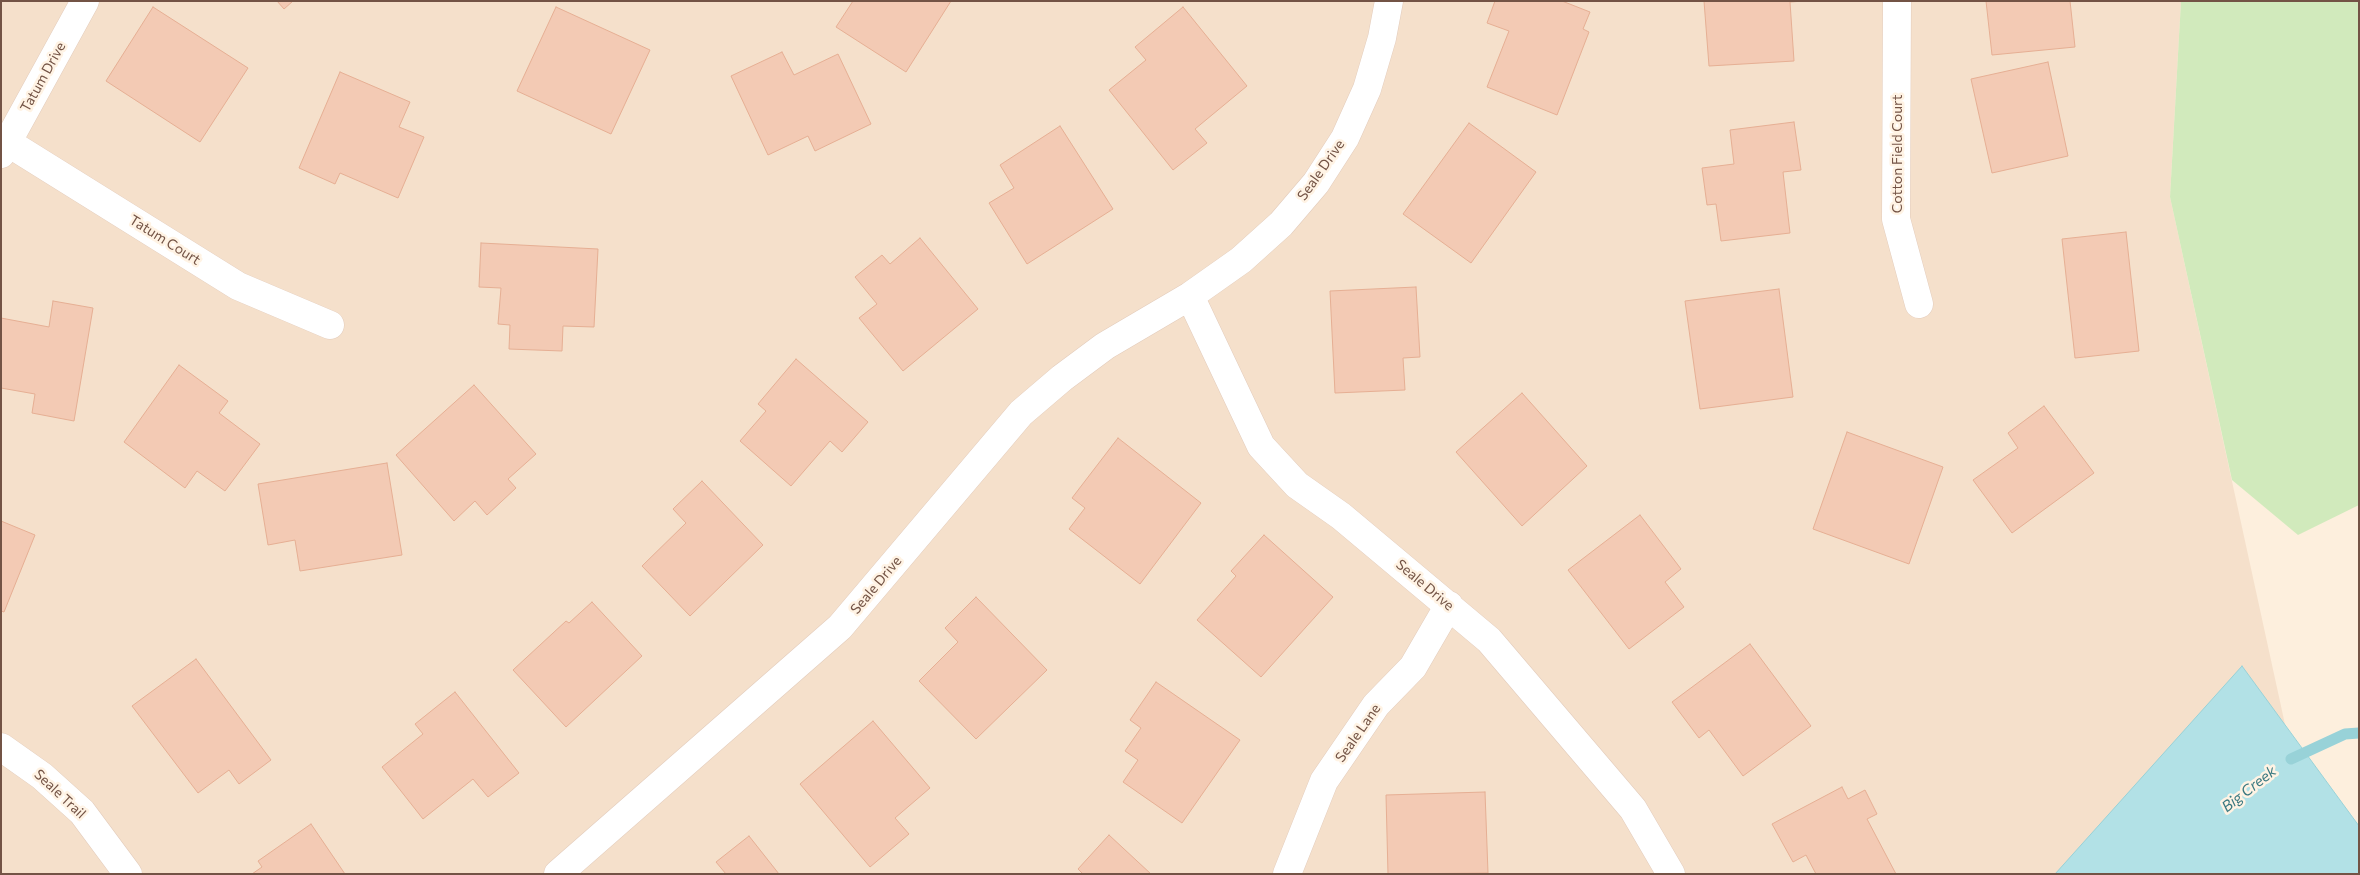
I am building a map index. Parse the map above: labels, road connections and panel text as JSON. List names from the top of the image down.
{
  "streets": {
    "street": [
      "Tatum Drive",
      "Cotton Field Court",
      "Seale Drive",
      "Tatum Court",
      "Seale Lane",
      "Seale Trail"
    ]
  },
  "crossings": [
    ["Tatum Drive", "Tatum Court"],
    ["Seale Drive", "Seale Lane"]
  ],
  "water": ["Big Creek"]
}
